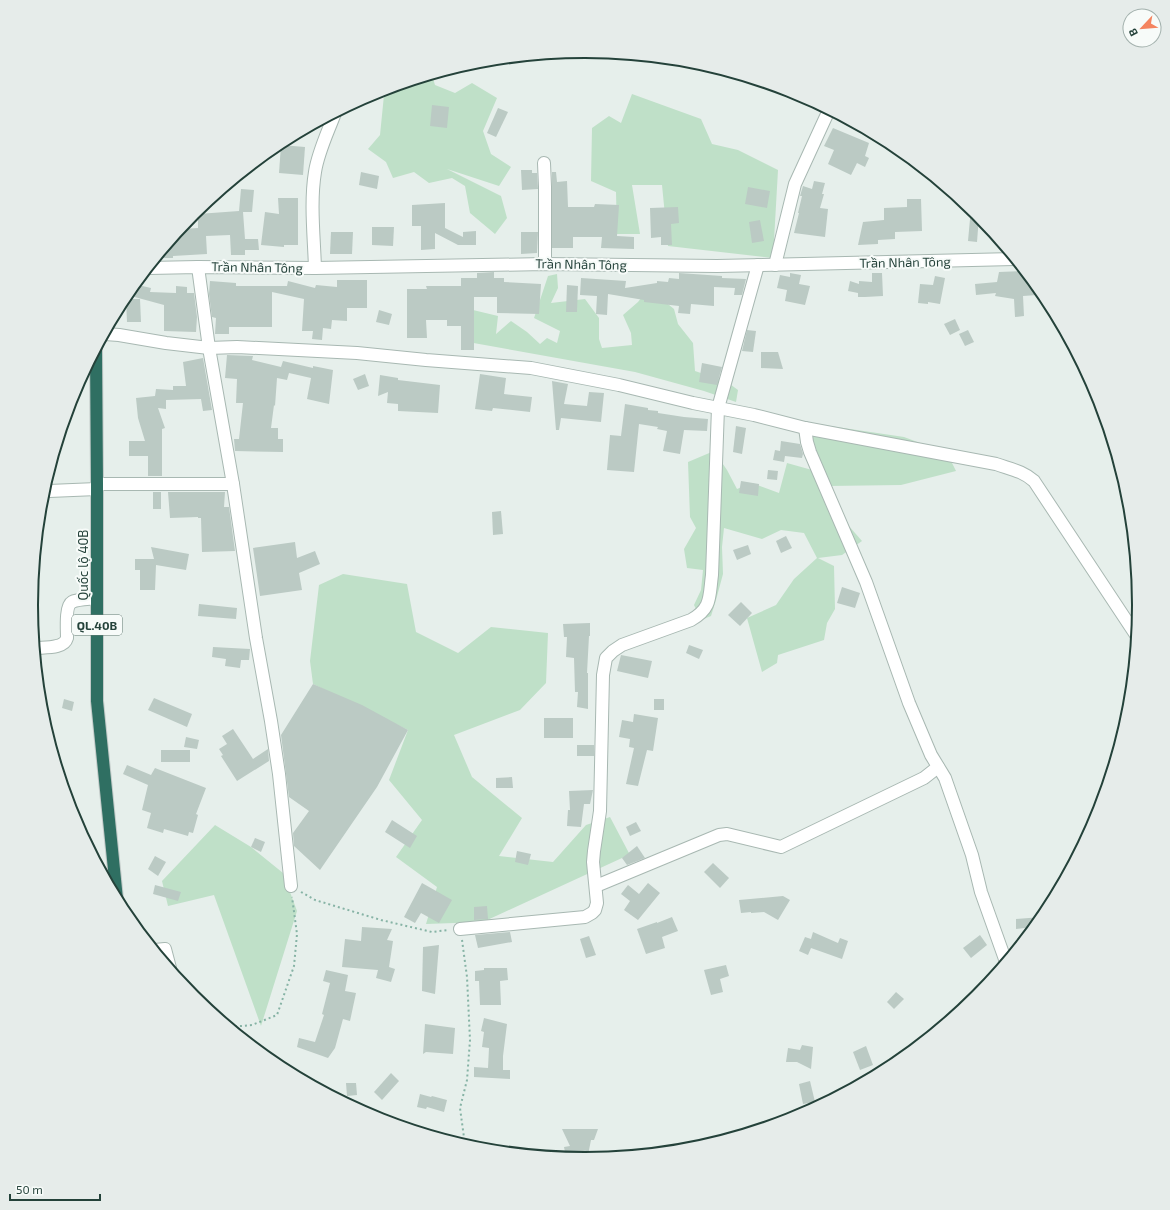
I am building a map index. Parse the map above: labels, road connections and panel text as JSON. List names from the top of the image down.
{
  "streets": {
    "highway": ["Quốc lộ 40B", "QL.40B"],
    "street": ["Trần Nhân Tông"]
  },
  "scale_bar": "50 m",
  "north": "bottom left"
}
